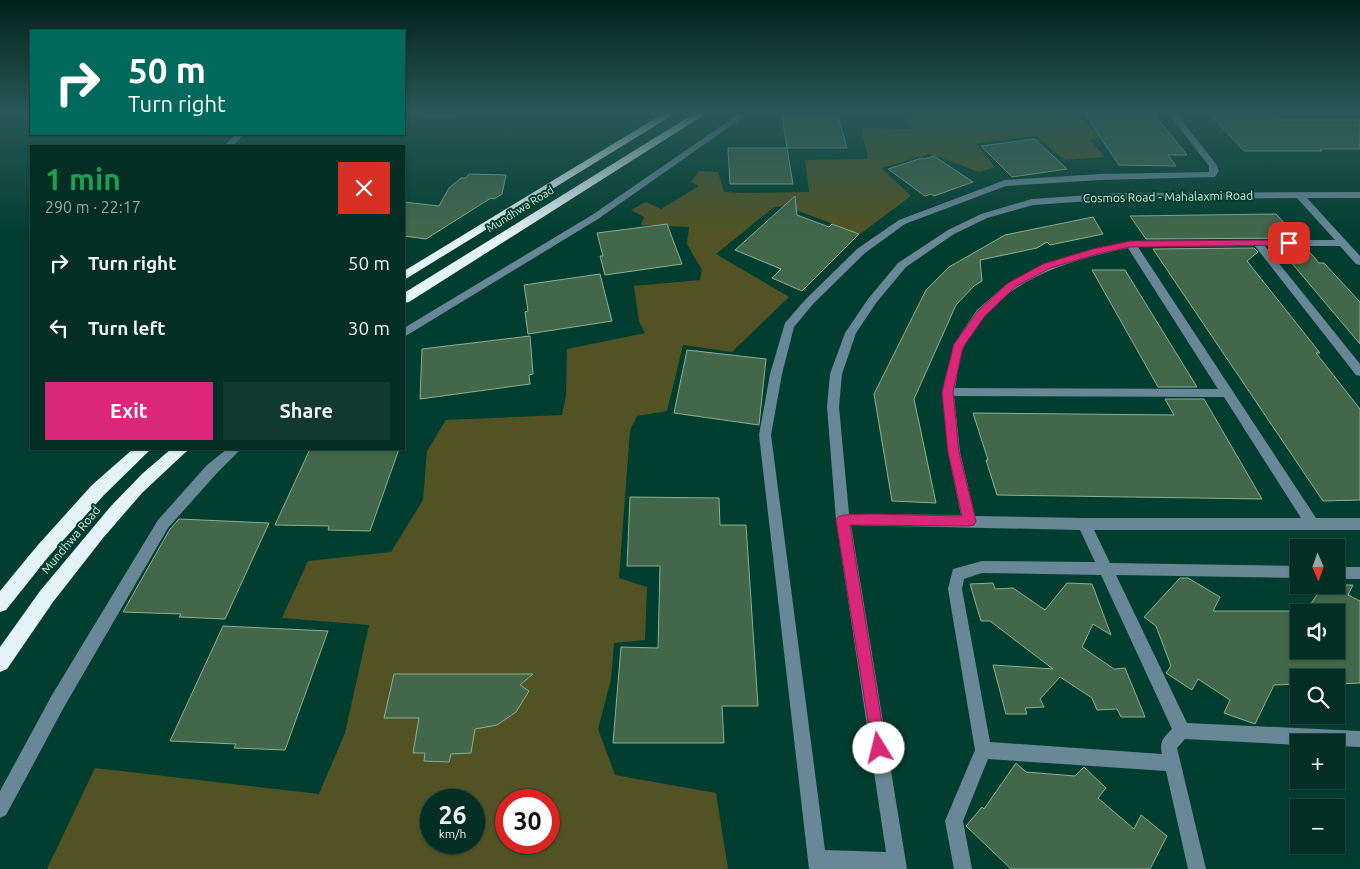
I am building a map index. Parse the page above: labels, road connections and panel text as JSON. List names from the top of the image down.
{
  "streets": {
    "highway": ["Mundhwa Road"],
    "street": ["Cosmos Road - Mahalaxmi Road"]
  },
  "north": "bottom",
  "page": {
    "turn": ["50 m", "Turn right"],
    "heading": ["1 min", "290 m · 22:17"],
    "list": [
      {
        "name": "Turn right",
        "value": "50 m"
      },
      {
        "name": "Turn left",
        "value": "30 m"
      }
    ],
    "buttons": ["Exit", "Share"],
    "map_buttons": ["+", "−"],
    "speed": "26 km/h",
    "limit": "30"
  }
}
